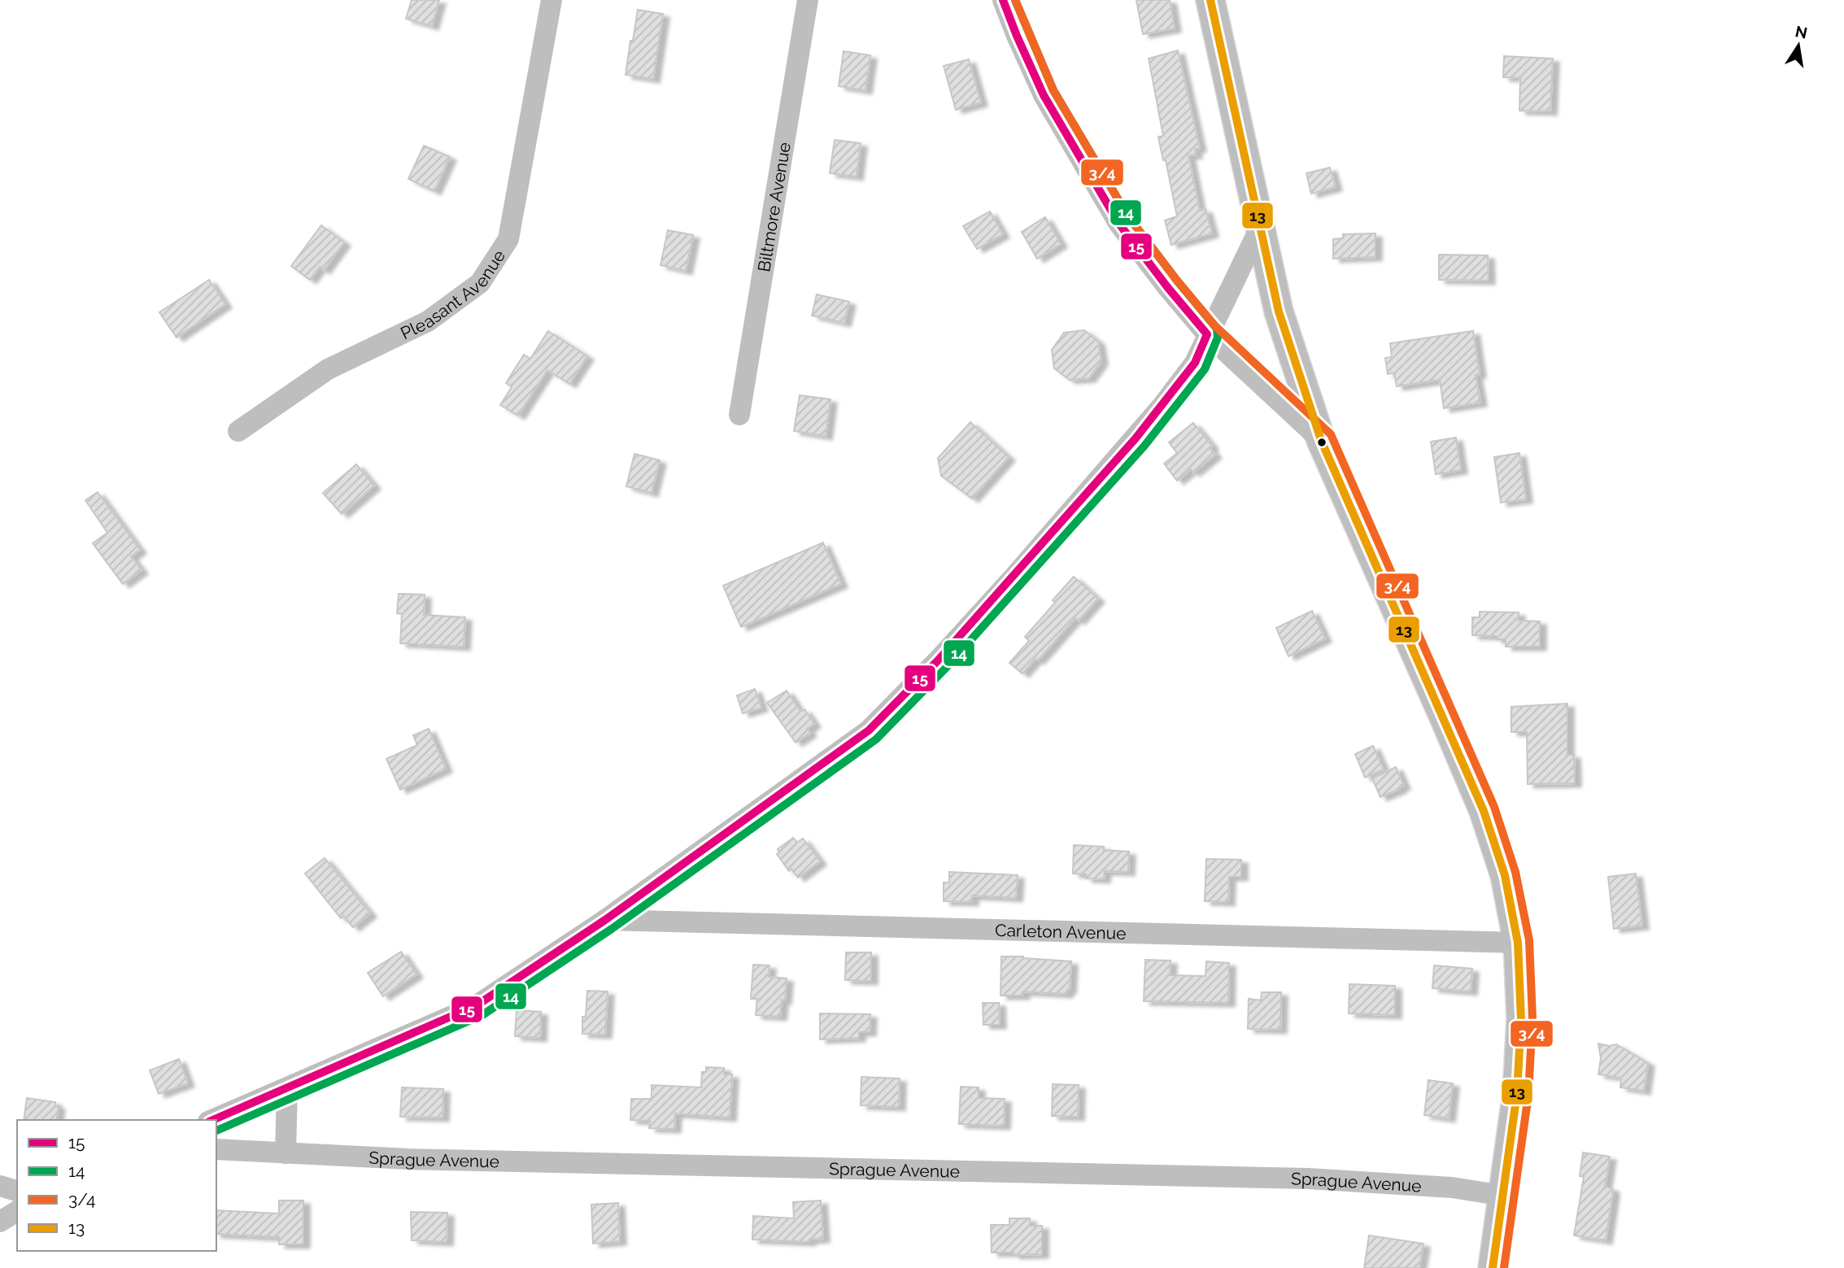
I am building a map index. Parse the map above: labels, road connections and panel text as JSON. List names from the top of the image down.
{
  "streets": {
    "street": [
      "Biltmore Avenue",
      "Pleasant Avenue",
      "Carleton Avenue",
      "Sprague Avenue"
    ]
  },
  "lines": [
    "transit line 15",
    "transit line 14",
    "transit line 3/4",
    "transit line 13"
  ],
  "legend": [
    "15",
    "14",
    "3/4",
    "13"
  ],
  "north": "top"
}
